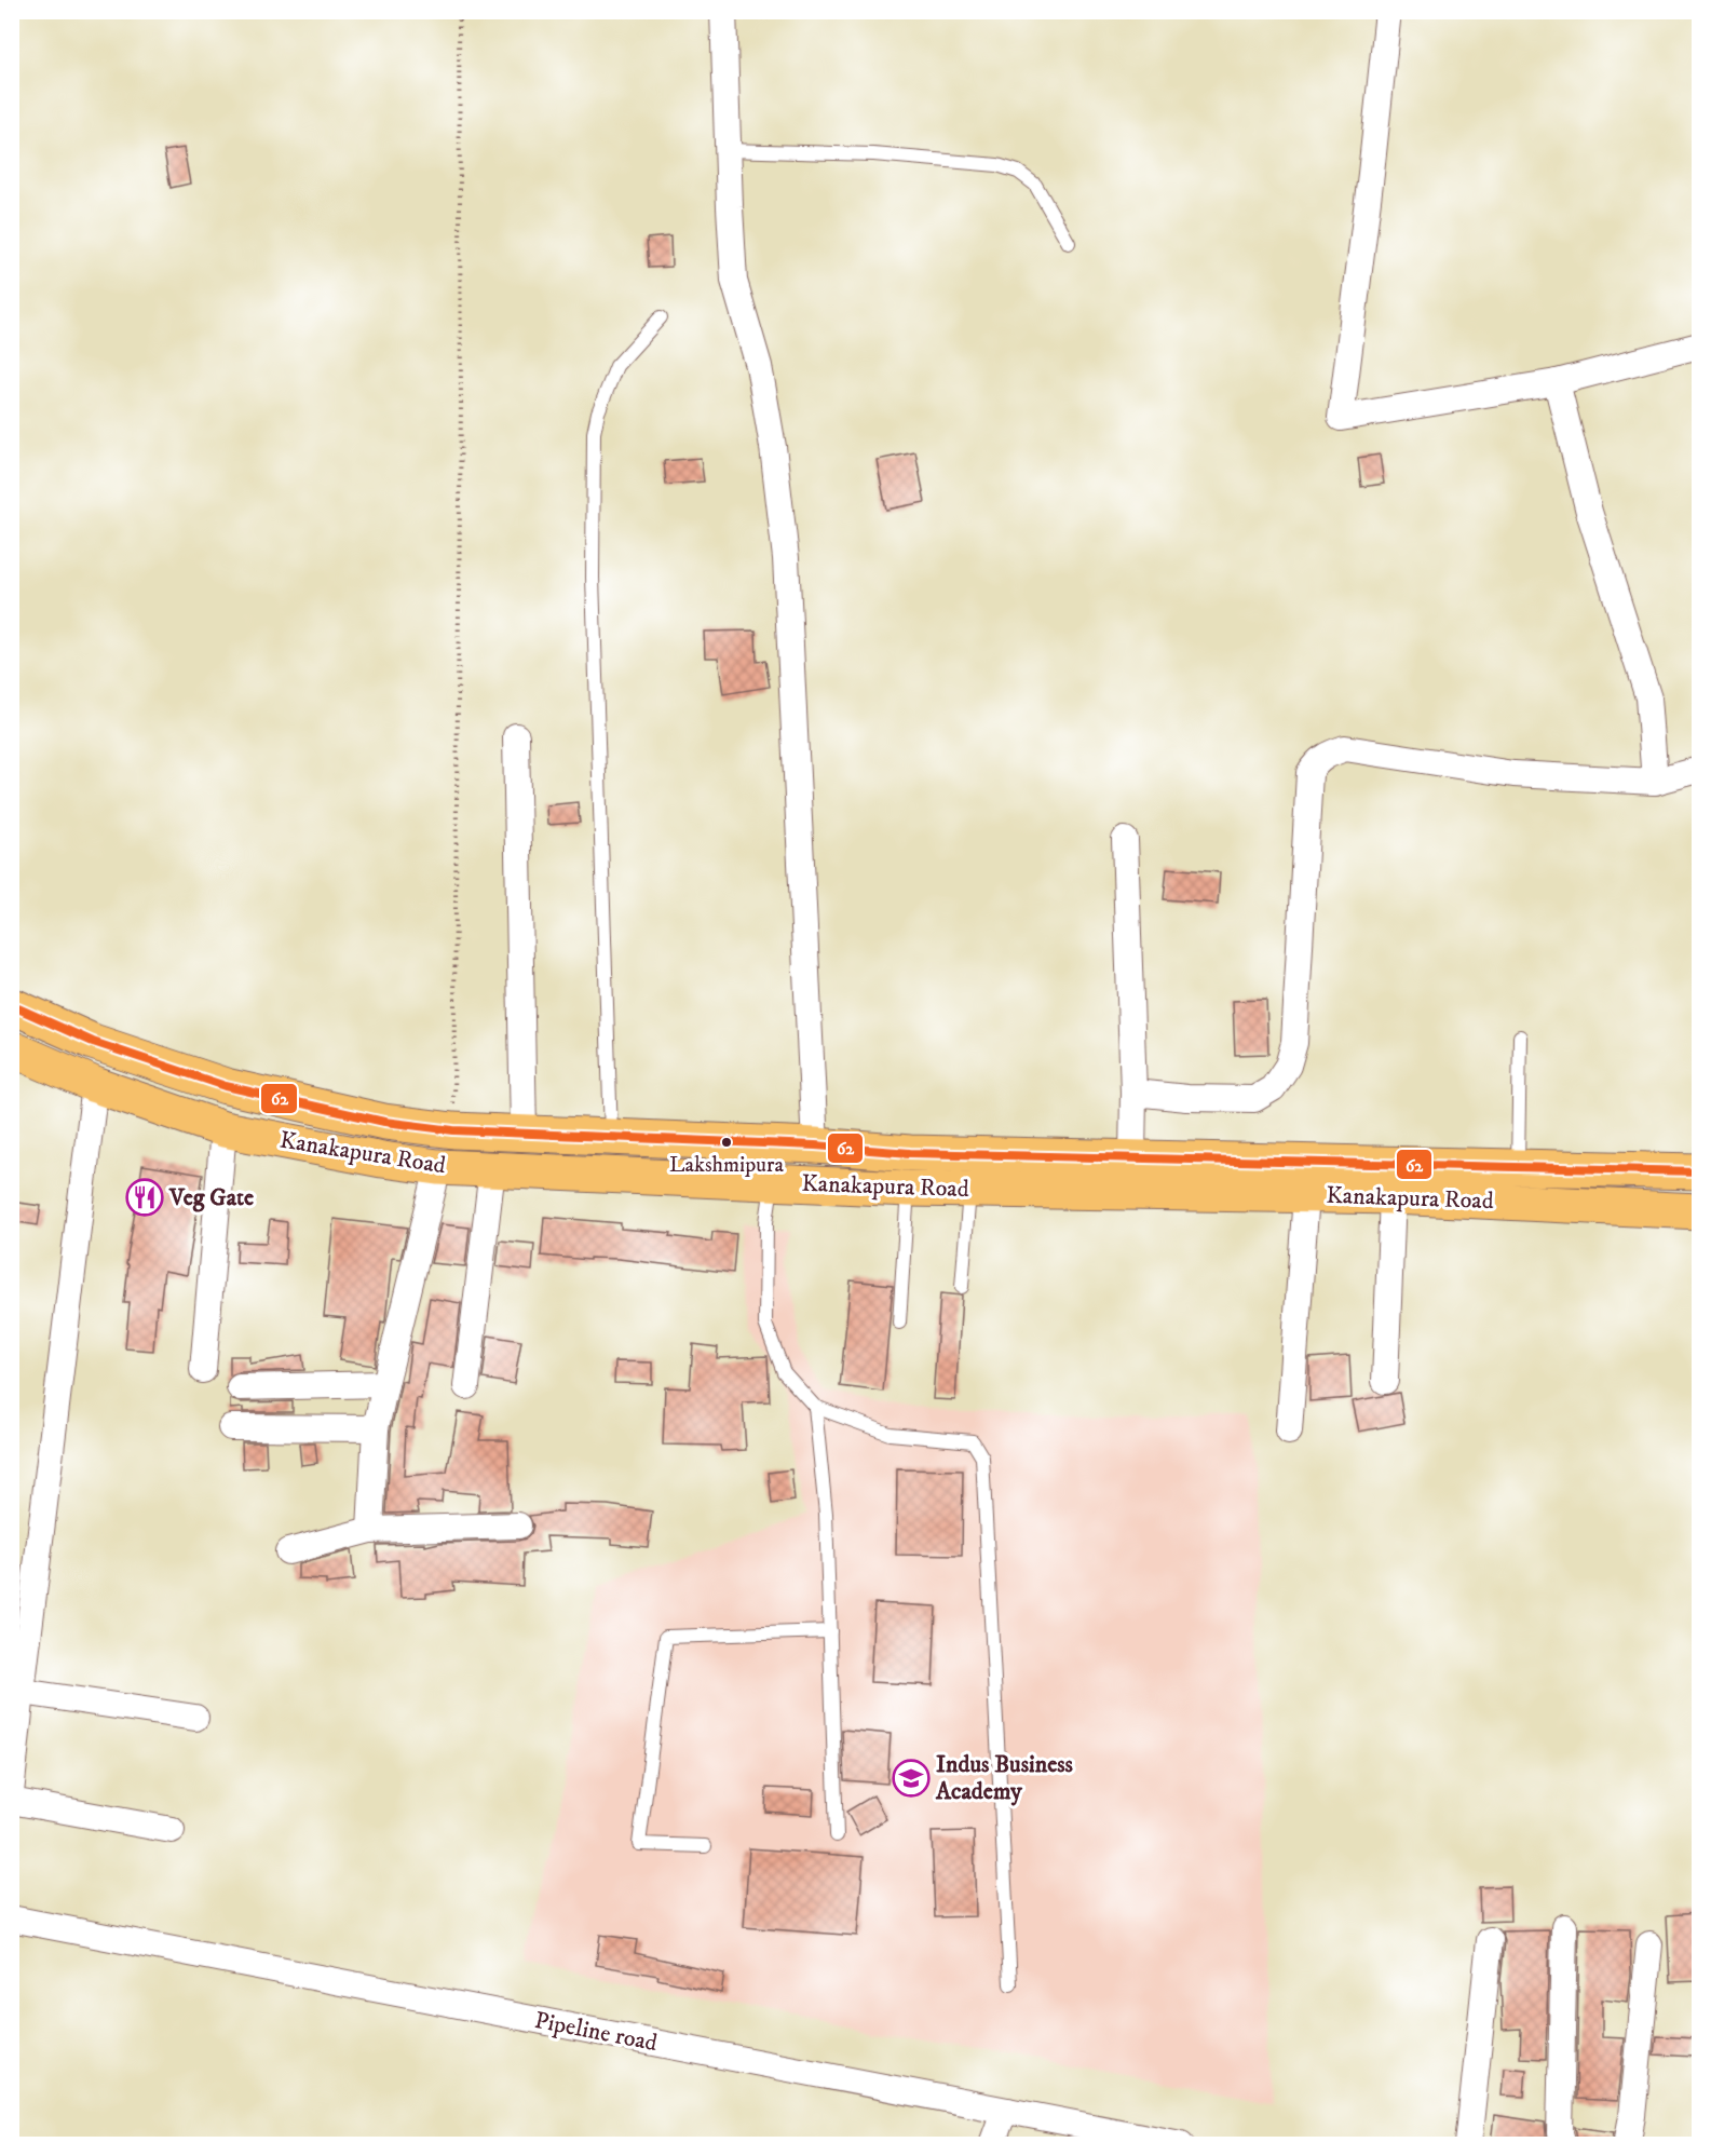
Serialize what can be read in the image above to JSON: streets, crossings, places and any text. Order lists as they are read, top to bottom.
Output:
{
  "streets": {
    "highway": ["Kanakapura Road"],
    "street": ["Pipeline road"]
  },
  "places": {
    "other": ["Lakshmipura"],
    "restaurant": ["Veg Gate"],
    "school or university": ["Indus Business Academy"]
  },
  "lines": ["transit line 62"]
}
